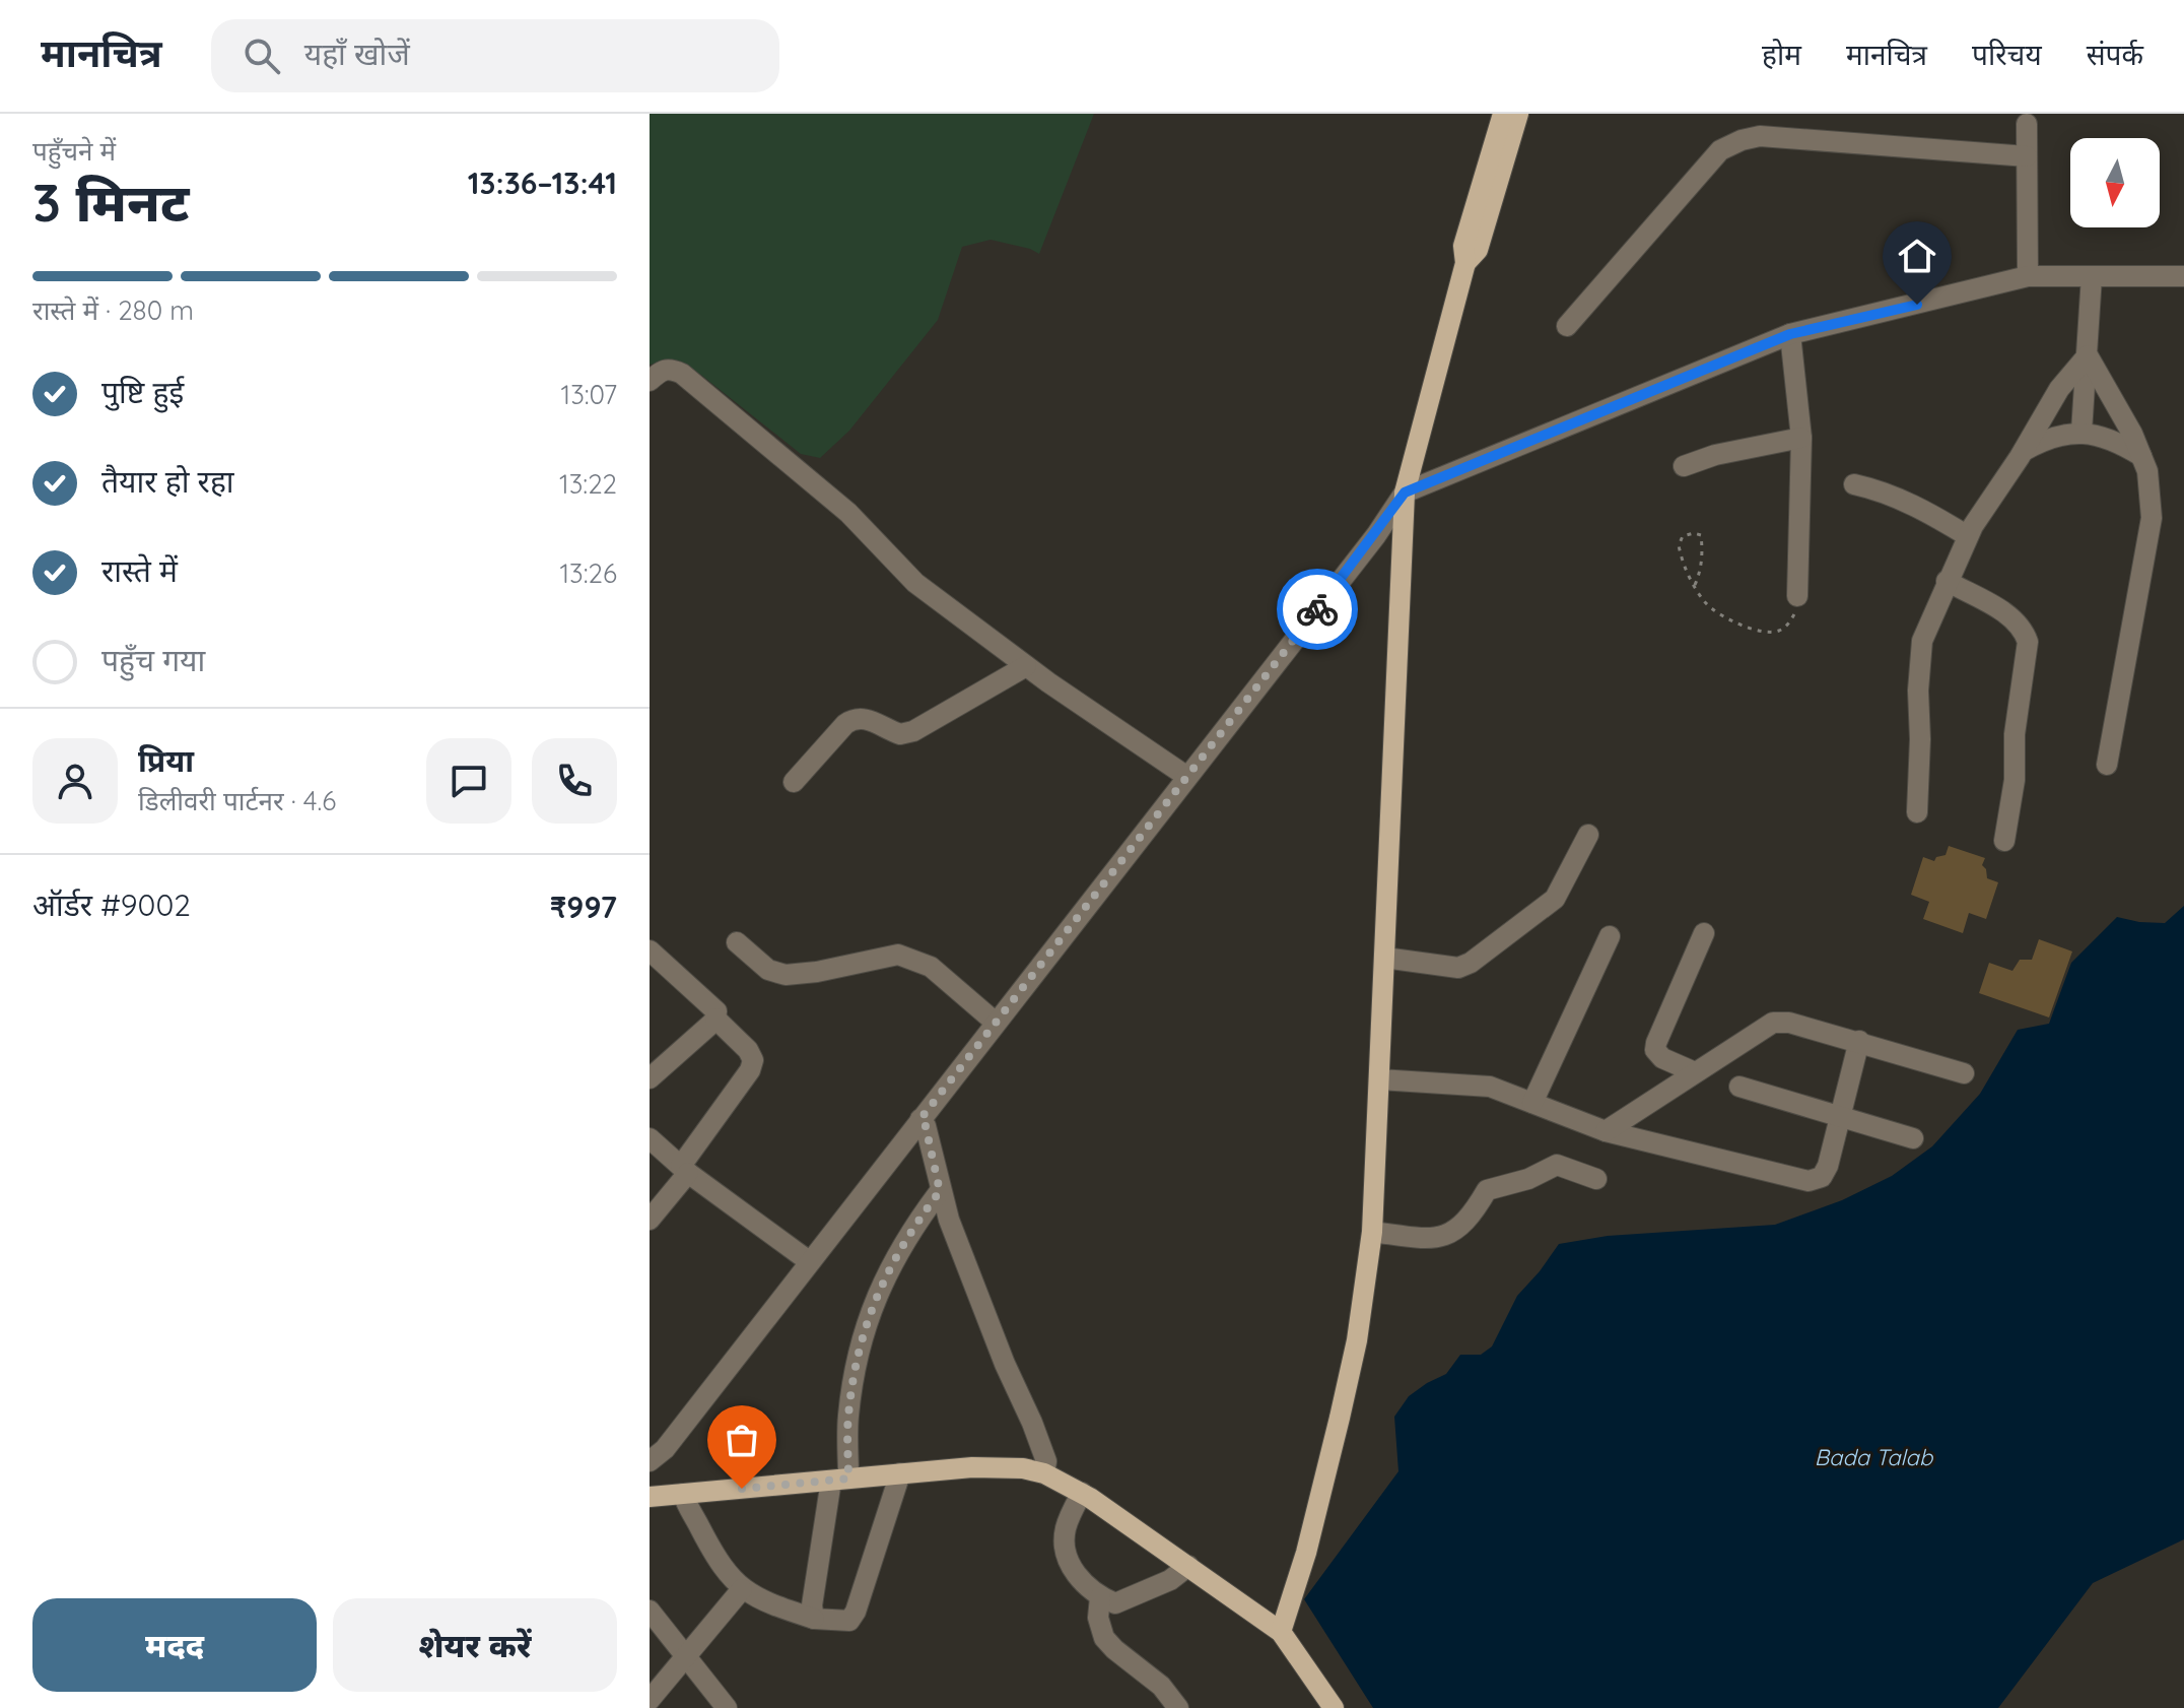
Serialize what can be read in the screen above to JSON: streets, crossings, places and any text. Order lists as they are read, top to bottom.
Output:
{
  "water": ["Bada Talab"],
  "north": "bottom",
  "page": {
    "header": "मानचित्र",
    "search": "यहाँ खोजें",
    "nav": [
      "होम",
      "मानचित्र",
      "परिचय",
      "संपर्क"
    ],
    "heading": ["3 मिनट", "पहुँचने में", "13:36–13:41"],
    "panel": [
      "प्रिया",
      "डिलीवरी पार्टनर · 4.6",
      "ऑर्डर #9002",
      "₹997"
    ],
    "bar": "रास्ते में · 280 m",
    "list": [
      ["पुष्टि हुई", "13:07"],
      ["तैयार हो रहा", "13:22"],
      ["रास्ते में", "13:26"],
      "पहुँच गया"
    ],
    "buttons": ["मदद", "शेयर करें"]
  }
}
